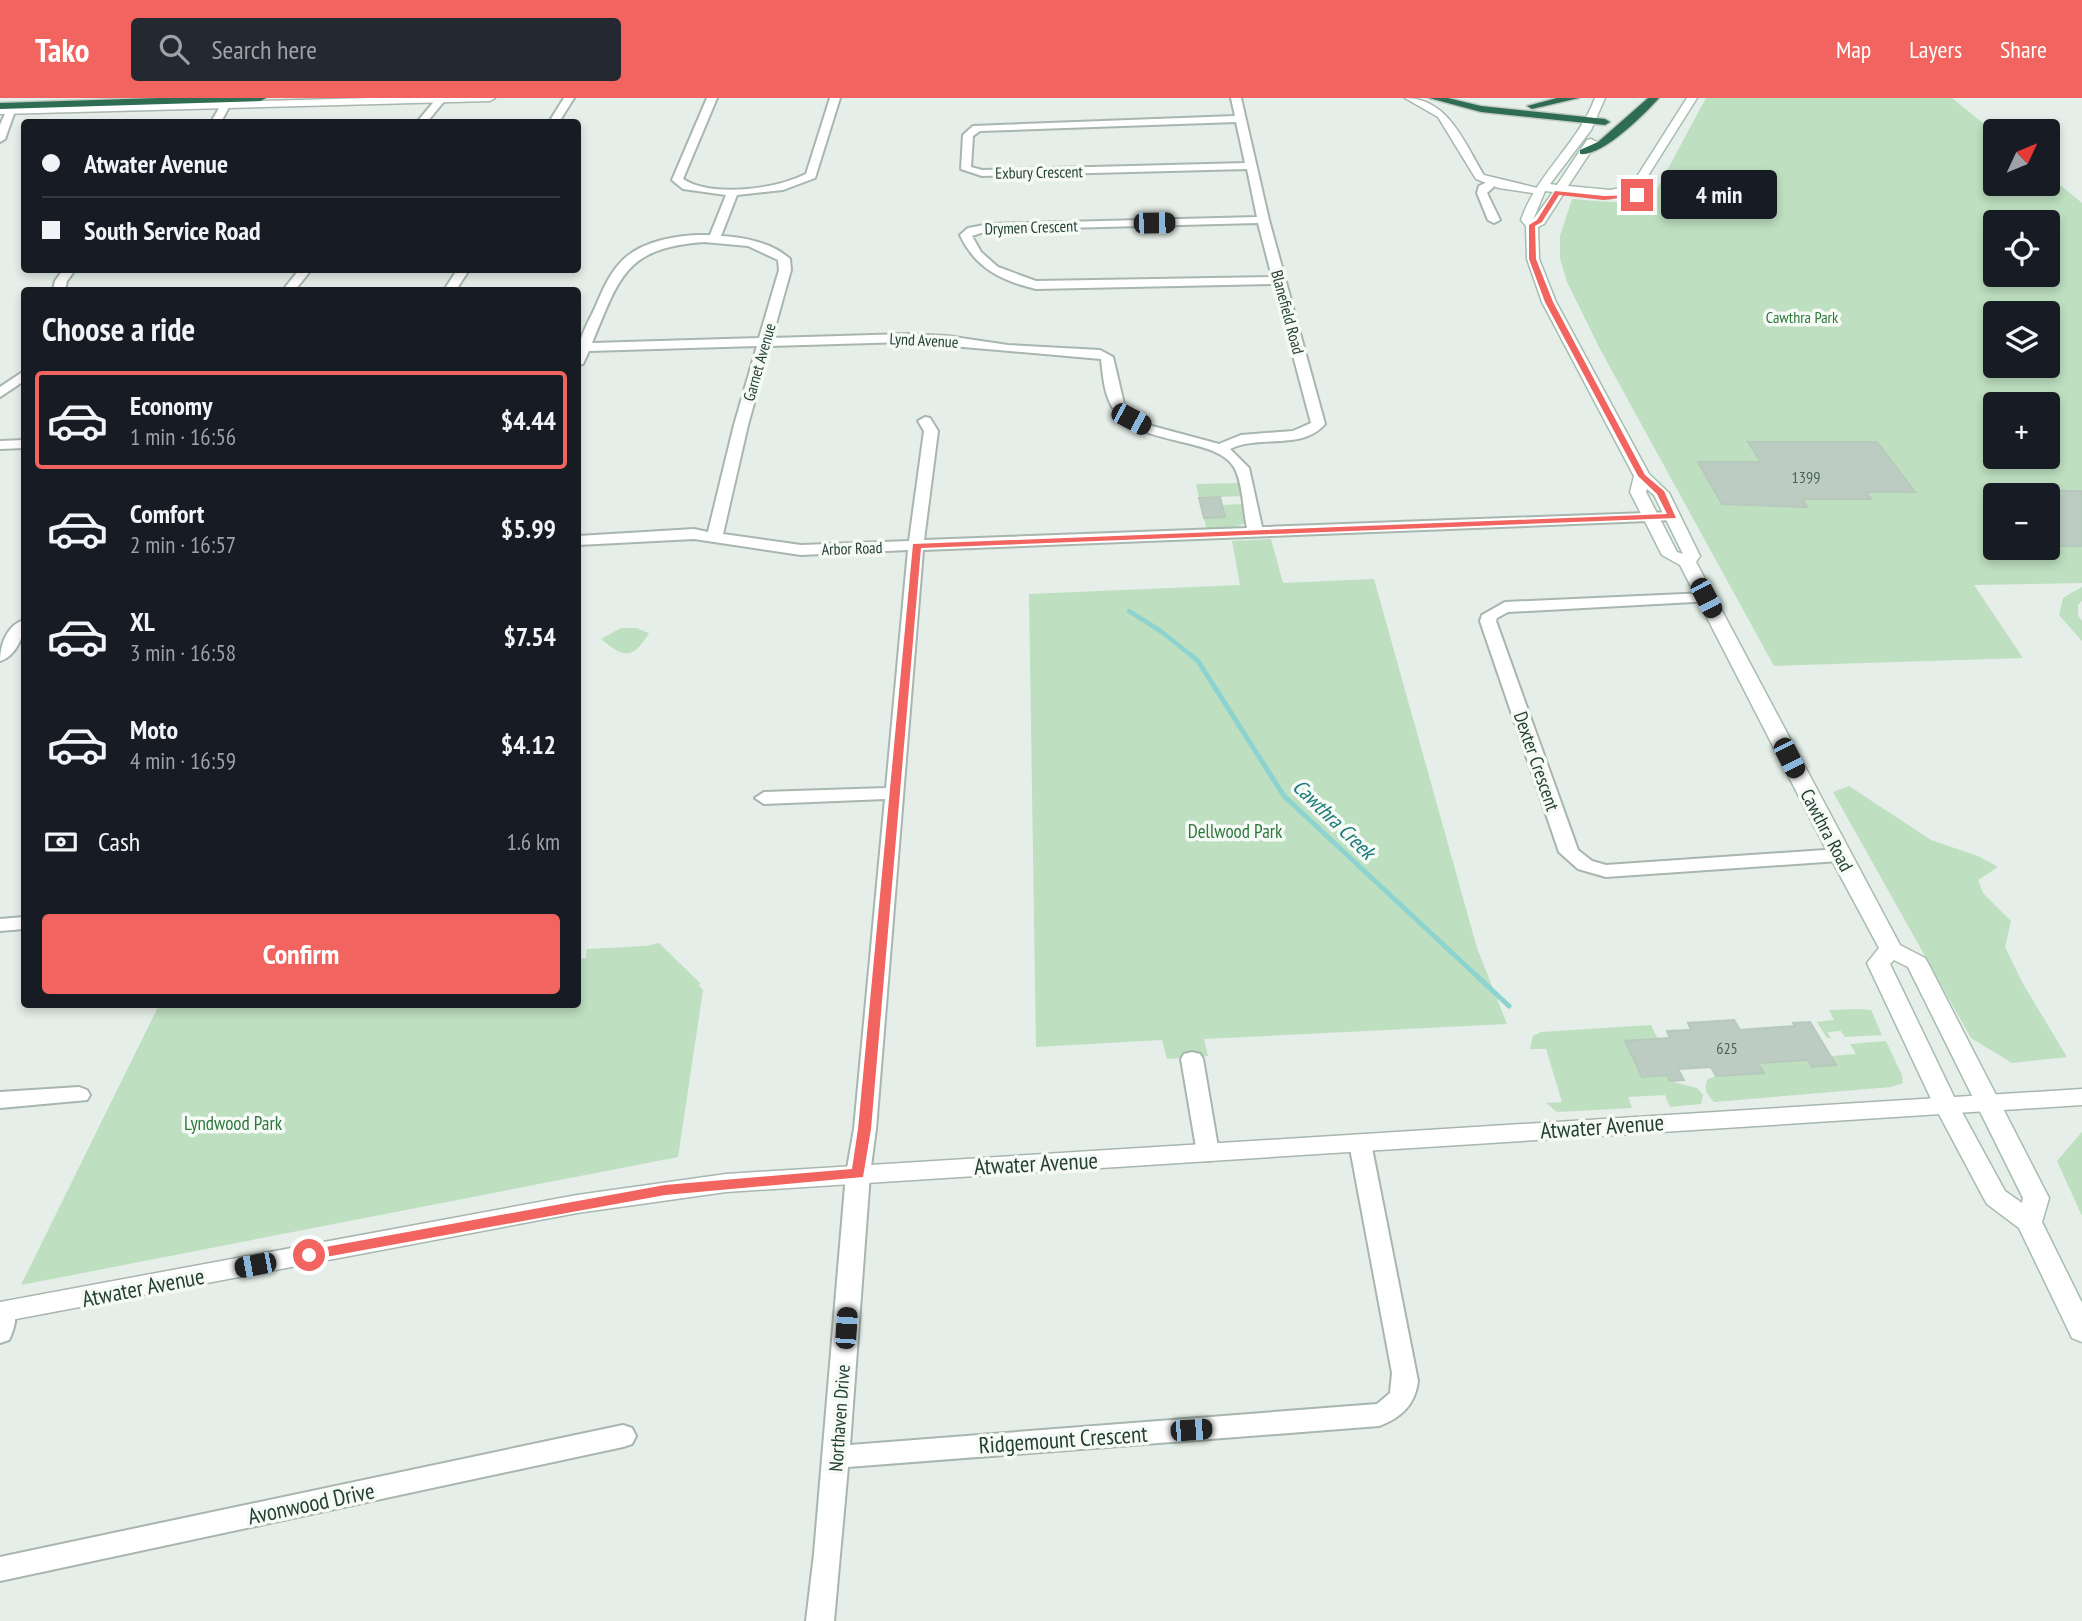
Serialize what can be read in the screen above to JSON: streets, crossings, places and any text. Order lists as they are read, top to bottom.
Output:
{
  "streets": {
    "main road": ["Cawthra Road", "Atwater Avenue"],
    "street": [
      "Exbury Crescent",
      "Drymen Crescent",
      "Blanefield Road",
      "Lynd Avenue",
      "Garnet Avenue",
      "Arbor Road",
      "Dexter Crescent",
      "Northaven Drive",
      "Ridgemount Crescent",
      "Avonwood Drive"
    ]
  },
  "crossings": [
    ["Exbury Crescent", "Blanefield Road"],
    ["Drymen Crescent", "Blanefield Road"],
    ["Blanefield Road", "Lynd Avenue"],
    ["Lynd Avenue", "Garnet Avenue"],
    ["Garnet Avenue", "Arbor Road"],
    ["Arbor Road", "Cawthra Road"],
    ["Arbor Road", "Northaven Drive"],
    ["Dexter Crescent", "Cawthra Road"],
    ["Cawthra Road", "Atwater Avenue"],
    ["Atwater Avenue", "Northaven Drive"],
    ["Atwater Avenue", "Ridgemount Crescent"],
    ["Northaven Drive", "Ridgemount Crescent"]
  ],
  "water": ["Cawthra Creek"],
  "parks": ["Cawthra Park", "Dellwood Park", "Lyndwood Park"],
  "house_numbers": ["1399", "625"],
  "north": "top right",
  "page": {
    "header": "Tako",
    "search": "Search here",
    "nav": ["Map", "Layers", "Share"],
    "map_buttons": ["+", "−"],
    "banner": ["Atwater Avenue", "South Service Road"],
    "bubble": "4 min",
    "heading": "Choose a ride",
    "list": [
      {
        "name": "Economy",
        "note": "1 min · 16:56",
        "value": "$4.44"
      },
      {
        "name": "Comfort",
        "note": "2 min · 16:57",
        "value": "$5.99"
      },
      {
        "name": "XL",
        "note": "3 min · 16:58",
        "value": "$7.54"
      },
      {
        "name": "Moto",
        "note": "4 min · 16:59",
        "value": "$4.12"
      }
    ],
    "pay": ["Cash", "1.6 km"],
    "buttons": "Confirm"
  }
}
